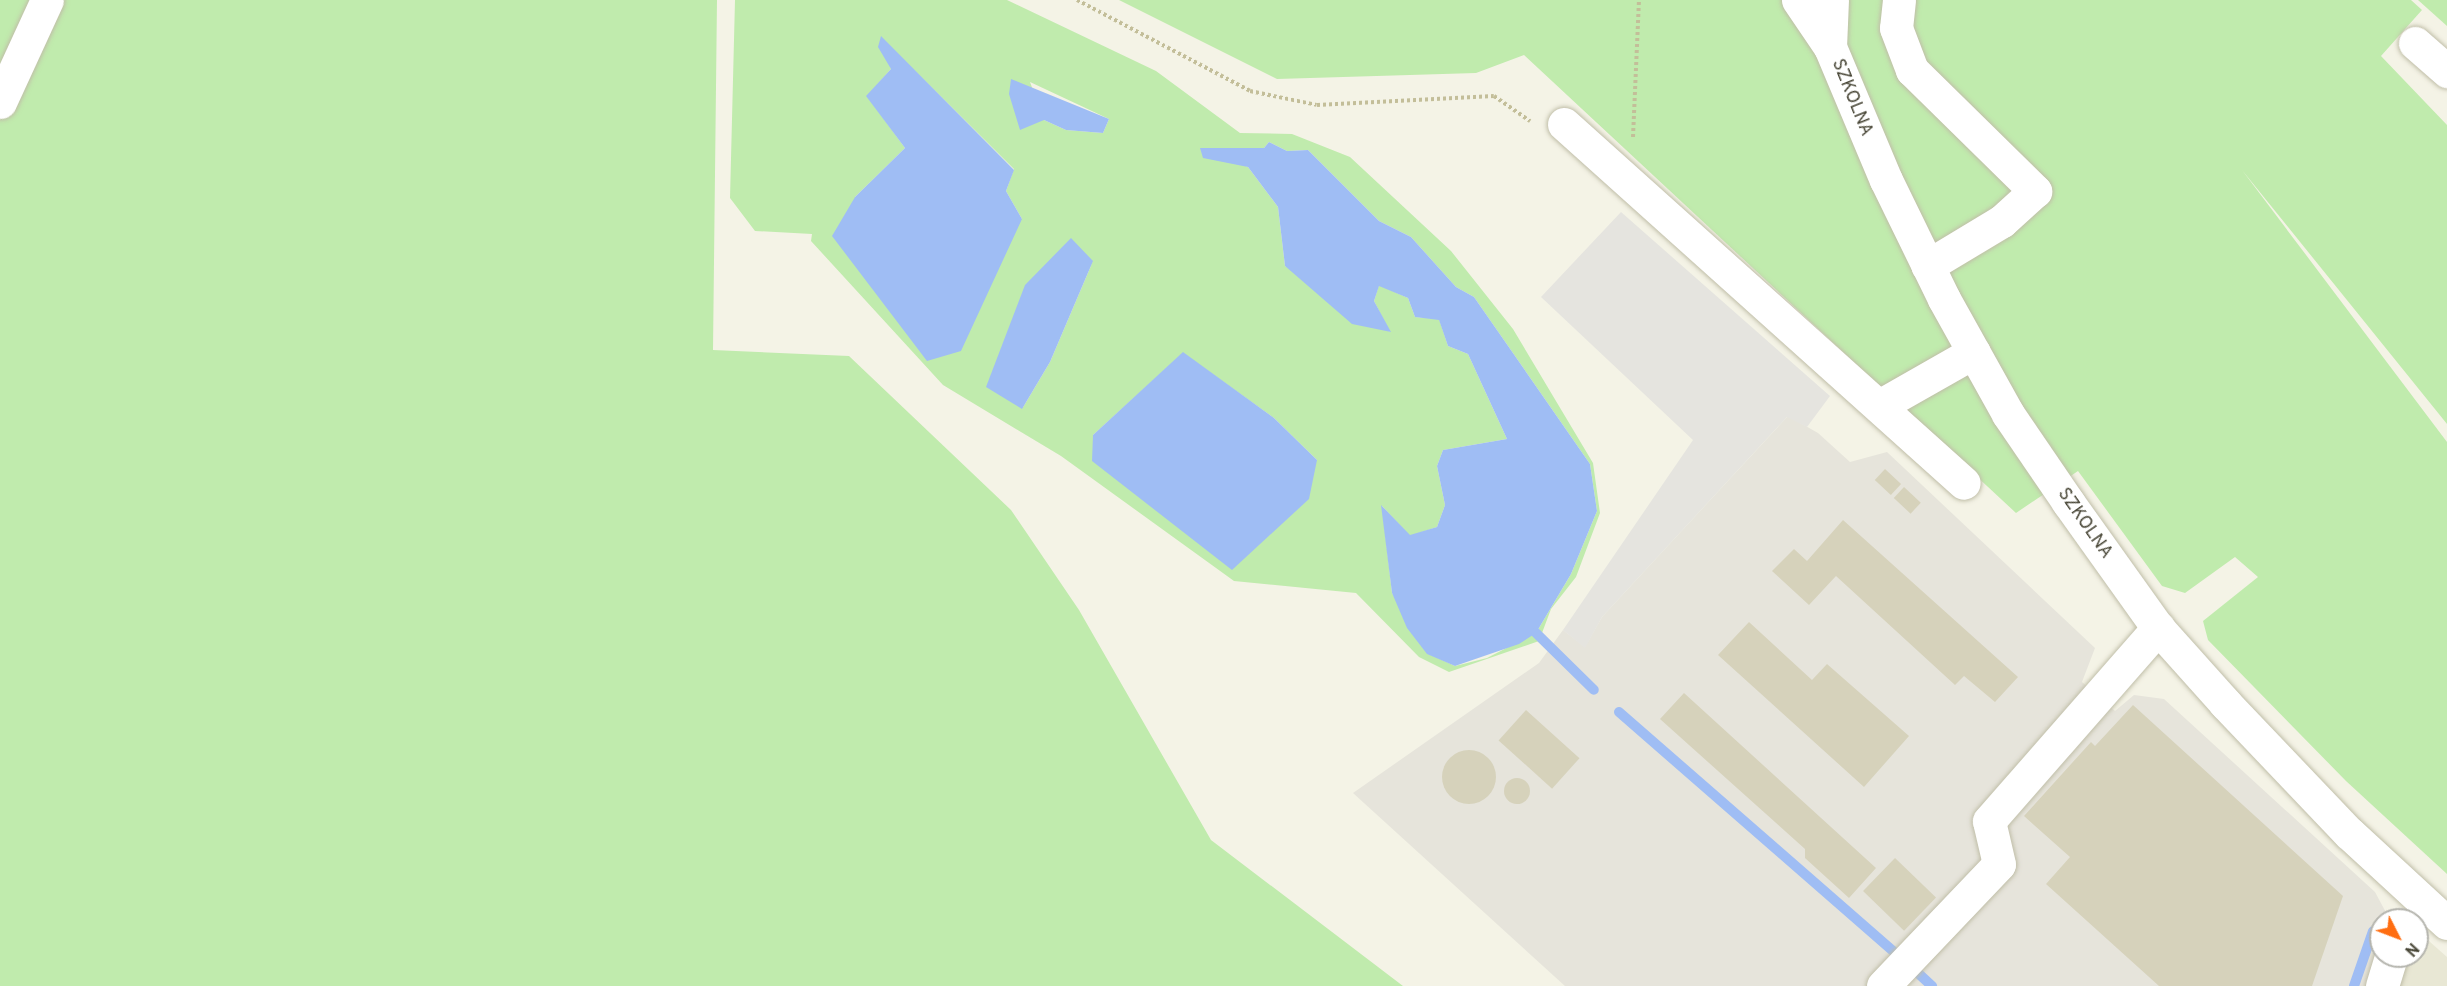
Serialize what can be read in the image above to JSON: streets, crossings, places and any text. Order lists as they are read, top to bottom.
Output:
{
  "streets": {
    "street": ["SZKOLNA"]
  },
  "north": "bottom right"
}
